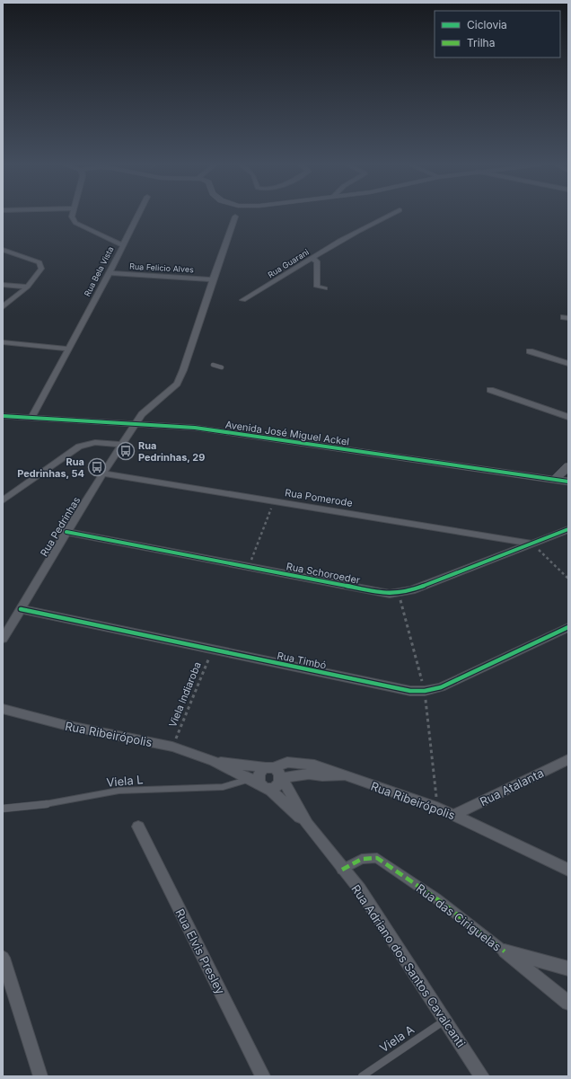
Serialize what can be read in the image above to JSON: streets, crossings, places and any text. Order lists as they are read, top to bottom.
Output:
{
  "streets": {
    "street": [
      "Rua Guarani",
      "Rua Felicio Alves",
      "Rua Bela Vista",
      "Avenida José Miguel Ackel",
      "Rua Pomerode",
      "Rua Pedrinhas",
      "Rua Schoroeder",
      "Rua Timbó",
      "Rua Ribeirópolis",
      "Rua Atalanta",
      "Rua das Ciriguelas",
      "Rua Elvis Presley",
      "Rua Adriano dos Santos Cavalcanti"
    ],
    "lane": ["Viela L", "Viela A"],
    "path": ["Viela Indiaroba"]
  },
  "crossings": [
    ["Rua Felicio Alves", "Rua Bela Vista"],
    ["Rua Felicio Alves", "Rua Pedrinhas"],
    ["Rua Bela Vista", "Avenida José Miguel Ackel"],
    ["Avenida José Miguel Ackel", "Rua Pedrinhas"],
    ["Rua Pomerode", "Rua Pedrinhas"],
    ["Rua Pomerode", "Rua Schoroeder"],
    ["Rua Pedrinhas", "Rua Schoroeder"],
    ["Rua Pedrinhas", "Rua Timbó"],
    ["Rua Timbó", "Viela Indiaroba"],
    ["Viela Indiaroba", "Rua Ribeirópolis"],
    ["Rua Ribeirópolis", "Viela L"],
    ["Rua Ribeirópolis", "Rua Atalanta"],
    ["Rua Ribeirópolis", "Rua Adriano dos Santos Cavalcanti"],
    ["Viela L", "Rua Adriano dos Santos Cavalcanti"],
    ["Rua das Ciriguelas", "Rua Adriano dos Santos Cavalcanti"],
    ["Rua Adriano dos Santos Cavalcanti", "Viela A"]
  ],
  "places": {
    "bus stop": ["Rua Pedrinhas, 29", "Rua Pedrinhas, 54"]
  },
  "legend": ["Ciclovia", "Trilha"]
}
